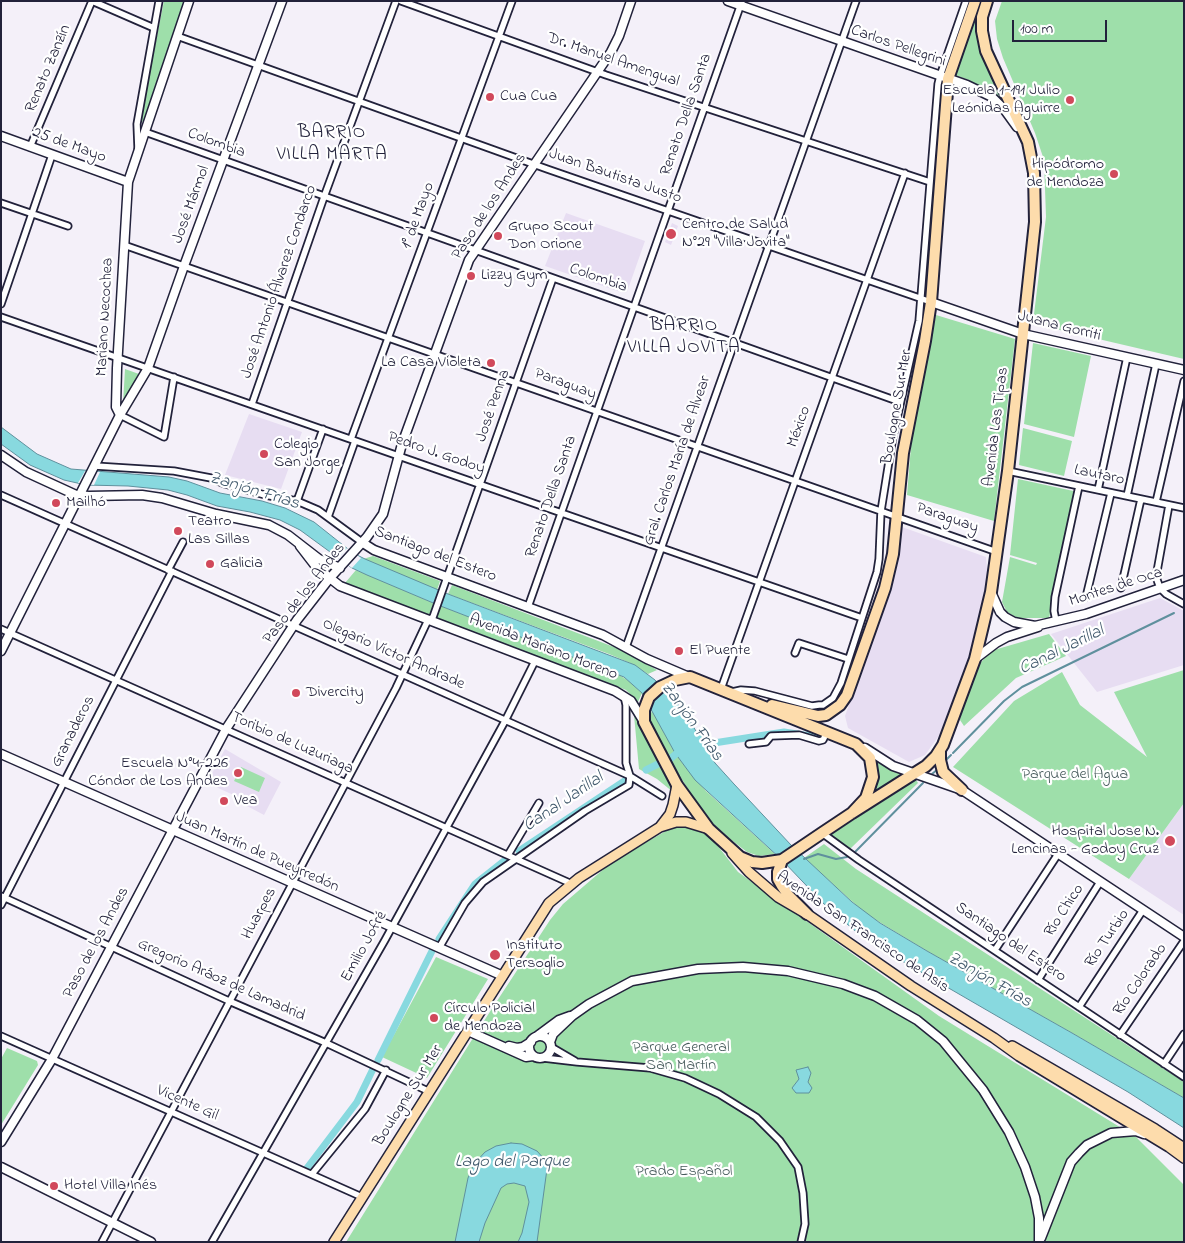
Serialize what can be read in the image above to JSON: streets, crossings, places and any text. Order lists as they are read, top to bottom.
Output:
{
  "streets": {
    "highway": [
      "Boulogne Sur Mer",
      "Avenida Las Tipas",
      "Santiago del Estero",
      "Avenida Mariano Moreno"
    ],
    "main road": ["Avenida San Francisco de Asís"],
    "street": [
      "Carlos Pellegrini",
      "Dr. Manuel Amengual",
      "Renato Zanzín",
      "Renato Della Santa",
      "Colombia",
      "25 de Mayo",
      "Juan Bautista Justo",
      "José Mármol",
      "Paso de los Andes",
      "1° de Mayo",
      "José Antonio Álvarez Condarco",
      "Mariano Necochea",
      "Juana Gorriti",
      "Paraguay",
      "José Penna",
      "México",
      "Pedro J. Godoy",
      "Gral. Carlos María de Alvear",
      "Lautaro",
      "Montes de Oca",
      "Olegario Víctor Andrade",
      "Granaderos",
      "Toribio de Luzuriaga",
      "Juan Martín de Pueyrredón",
      "Río Chico",
      "Huarpes",
      "Río Turbio",
      "Emilio Jofré",
      "Río Colorado",
      "Gregorio Aráoz de Lamadrid",
      "Vicente Gil"
    ]
  },
  "crossings": [
    ["Carlos Pellegrini", "Renato Della Santa"],
    ["Carlos Pellegrini", "Boulogne Sur Mer"],
    ["Carlos Pellegrini", "Avenida Las Tipas"],
    ["Carlos Pellegrini", "Gral. Carlos María de Alvear"],
    ["Dr. Manuel Amengual", "Renato Della Santa"],
    ["Dr. Manuel Amengual", "Paso de los Andes"],
    ["Dr. Manuel Amengual", "1° de Mayo"],
    ["Dr. Manuel Amengual", "Boulogne Sur Mer"],
    ["Dr. Manuel Amengual", "México"],
    ["Dr. Manuel Amengual", "Gral. Carlos María de Alvear"],
    ["Renato Zanzín", "25 de Mayo"],
    ["Renato Della Santa", "Colombia"],
    ["Renato Della Santa", "Juan Bautista Justo"],
    ["Renato Della Santa", "Paraguay"],
    ["Renato Della Santa", "Pedro J. Godoy"],
    ["Renato Della Santa", "Santiago del Estero"],
    ["Colombia", "José Mármol"],
    ["Colombia", "Paso de los Andes"],
    ["Colombia", "1° de Mayo"],
    ["Colombia", "José Antonio Álvarez Condarco"],
    ["Colombia", "Mariano Necochea"],
    ["Colombia", "José Penna"],
    ["Colombia", "Boulogne Sur Mer"],
    ["Colombia", "México"],
    ["Colombia", "Gral. Carlos María de Alvear"],
    ["25 de Mayo", "Mariano Necochea"],
    ["Juan Bautista Justo", "José Mármol"],
    ["Juan Bautista Justo", "Paso de los Andes"],
    ["Juan Bautista Justo", "1° de Mayo"],
    ["Juan Bautista Justo", "José Antonio Álvarez Condarco"],
    ["Juan Bautista Justo", "Mariano Necochea"],
    ["Juan Bautista Justo", "Juana Gorriti"],
    ["Juan Bautista Justo", "Boulogne Sur Mer"],
    ["Juan Bautista Justo", "México"],
    ["Juan Bautista Justo", "Gral. Carlos María de Alvear"],
    ["José Mármol", "Mariano Necochea"],
    ["José Mármol", "Paraguay"],
    ["José Mármol", "Pedro J. Godoy"],
    ["Paso de los Andes", "Paraguay"],
    ["Paso de los Andes", "Pedro J. Godoy"],
    ["Paso de los Andes", "Santiago del Estero"],
    ["Paso de los Andes", "Avenida Mariano Moreno"],
    ["Paso de los Andes", "Olegario Víctor Andrade"],
    ["Paso de los Andes", "Toribio de Luzuriaga"],
    ["Paso de los Andes", "Juan Martín de Pueyrredón"],
    ["Paso de los Andes", "Gregorio Aráoz de Lamadrid"],
    ["Paso de los Andes", "Vicente Gil"],
    ["1° de Mayo", "Paraguay"],
    ["1° de Mayo", "Pedro J. Godoy"],
    ["1° de Mayo", "Santiago del Estero"],
    ["José Antonio Álvarez Condarco", "Paraguay"],
    ["José Antonio Álvarez Condarco", "Pedro J. Godoy"],
    ["Mariano Necochea", "Paraguay"],
    ["Mariano Necochea", "Pedro J. Godoy"],
    ["Juana Gorriti", "Boulogne Sur Mer"],
    ["Juana Gorriti", "Avenida Las Tipas"],
    ["Paraguay", "José Penna"],
    ["Paraguay", "Boulogne Sur Mer"],
    ["Paraguay", "México"],
    ["Paraguay", "Avenida Las Tipas"],
    ["Paraguay", "Gral. Carlos María de Alvear"],
    ["José Penna", "Pedro J. Godoy"],
    ["José Penna", "Santiago del Estero"],
    ["José Penna", "Huarpes"],
    ["Boulogne Sur Mer", "México"],
    ["Boulogne Sur Mer", "Pedro J. Godoy"],
    ["Boulogne Sur Mer", "Santiago del Estero"],
    ["Boulogne Sur Mer", "Avenida Mariano Moreno"],
    ["Boulogne Sur Mer", "Toribio de Luzuriaga"],
    ["Boulogne Sur Mer", "Juan Martín de Pueyrredón"],
    ["Boulogne Sur Mer", "Gregorio Aráoz de Lamadrid"],
    ["Boulogne Sur Mer", "Vicente Gil"],
    ["México", "Pedro J. Godoy"],
    ["México", "Santiago del Estero"],
    ["Avenida Las Tipas", "Lautaro"],
    ["Avenida Las Tipas", "Santiago del Estero"],
    ["Avenida Las Tipas", "Montes de Oca"],
    ["Avenida Las Tipas", "Avenida Mariano Moreno"],
    ["Pedro J. Godoy", "Gral. Carlos María de Alvear"],
    ["Gral. Carlos María de Alvear", "Santiago del Estero"],
    ["Santiago del Estero", "Río Chico"],
    ["Santiago del Estero", "Río Turbio"],
    ["Santiago del Estero", "Río Colorado"],
    ["Avenida Mariano Moreno", "Huarpes"],
    ["Avenida Mariano Moreno", "Avenida San Francisco de Asís"],
    ["Avenida Mariano Moreno", "Emilio Jofré"],
    ["Olegario Víctor Andrade", "Granaderos"],
    ["Olegario Víctor Andrade", "Huarpes"],
    ["Olegario Víctor Andrade", "Emilio Jofré"],
    ["Granaderos", "Toribio de Luzuriaga"],
    ["Granaderos", "Juan Martín de Pueyrredón"],
    ["Granaderos", "Gregorio Aráoz de Lamadrid"],
    ["Toribio de Luzuriaga", "Huarpes"],
    ["Toribio de Luzuriaga", "Emilio Jofré"],
    ["Juan Martín de Pueyrredón", "Huarpes"],
    ["Juan Martín de Pueyrredón", "Emilio Jofré"],
    ["Huarpes", "Gregorio Aráoz de Lamadrid"],
    ["Huarpes", "Vicente Gil"],
    ["Emilio Jofré", "Gregorio Aráoz de Lamadrid"],
    ["Emilio Jofré", "Vicente Gil"]
  ],
  "districts": ["BARRIO VILLA MARTA", "BARRIO VILLA JOVITA"],
  "water": ["Zanjón Frías", "Canal Jarillal", "Lago del Parque"],
  "parks": ["Parque del Agua", "Parque General San Martín", "Prado Español"],
  "places": [
    "Cua Cua",
    "Escuela 1-191 Julio Leónidas Aguirre",
    "Hipódromo de Mendoza",
    "Centro de Salud N°29 \"Villa Jovita\"",
    "Grupo Scout Don Orione",
    "Lizzy Gym",
    "La Casa Violeta",
    "Colegio San Jorge",
    "Mailhó",
    "Teatro Las Sillas",
    "Galicia",
    "El Puente",
    "Divercity",
    "Escuela N°4-226 Cóndor de Los Andes",
    "Vea",
    "Hospital Jose N. Lencinas - Godoy Cruz",
    "Instituto Tersoglio",
    "Círculo Policial de Mendoza",
    "Hotel Villa Inés"
  ],
  "scale_bar": "100 m"
}
